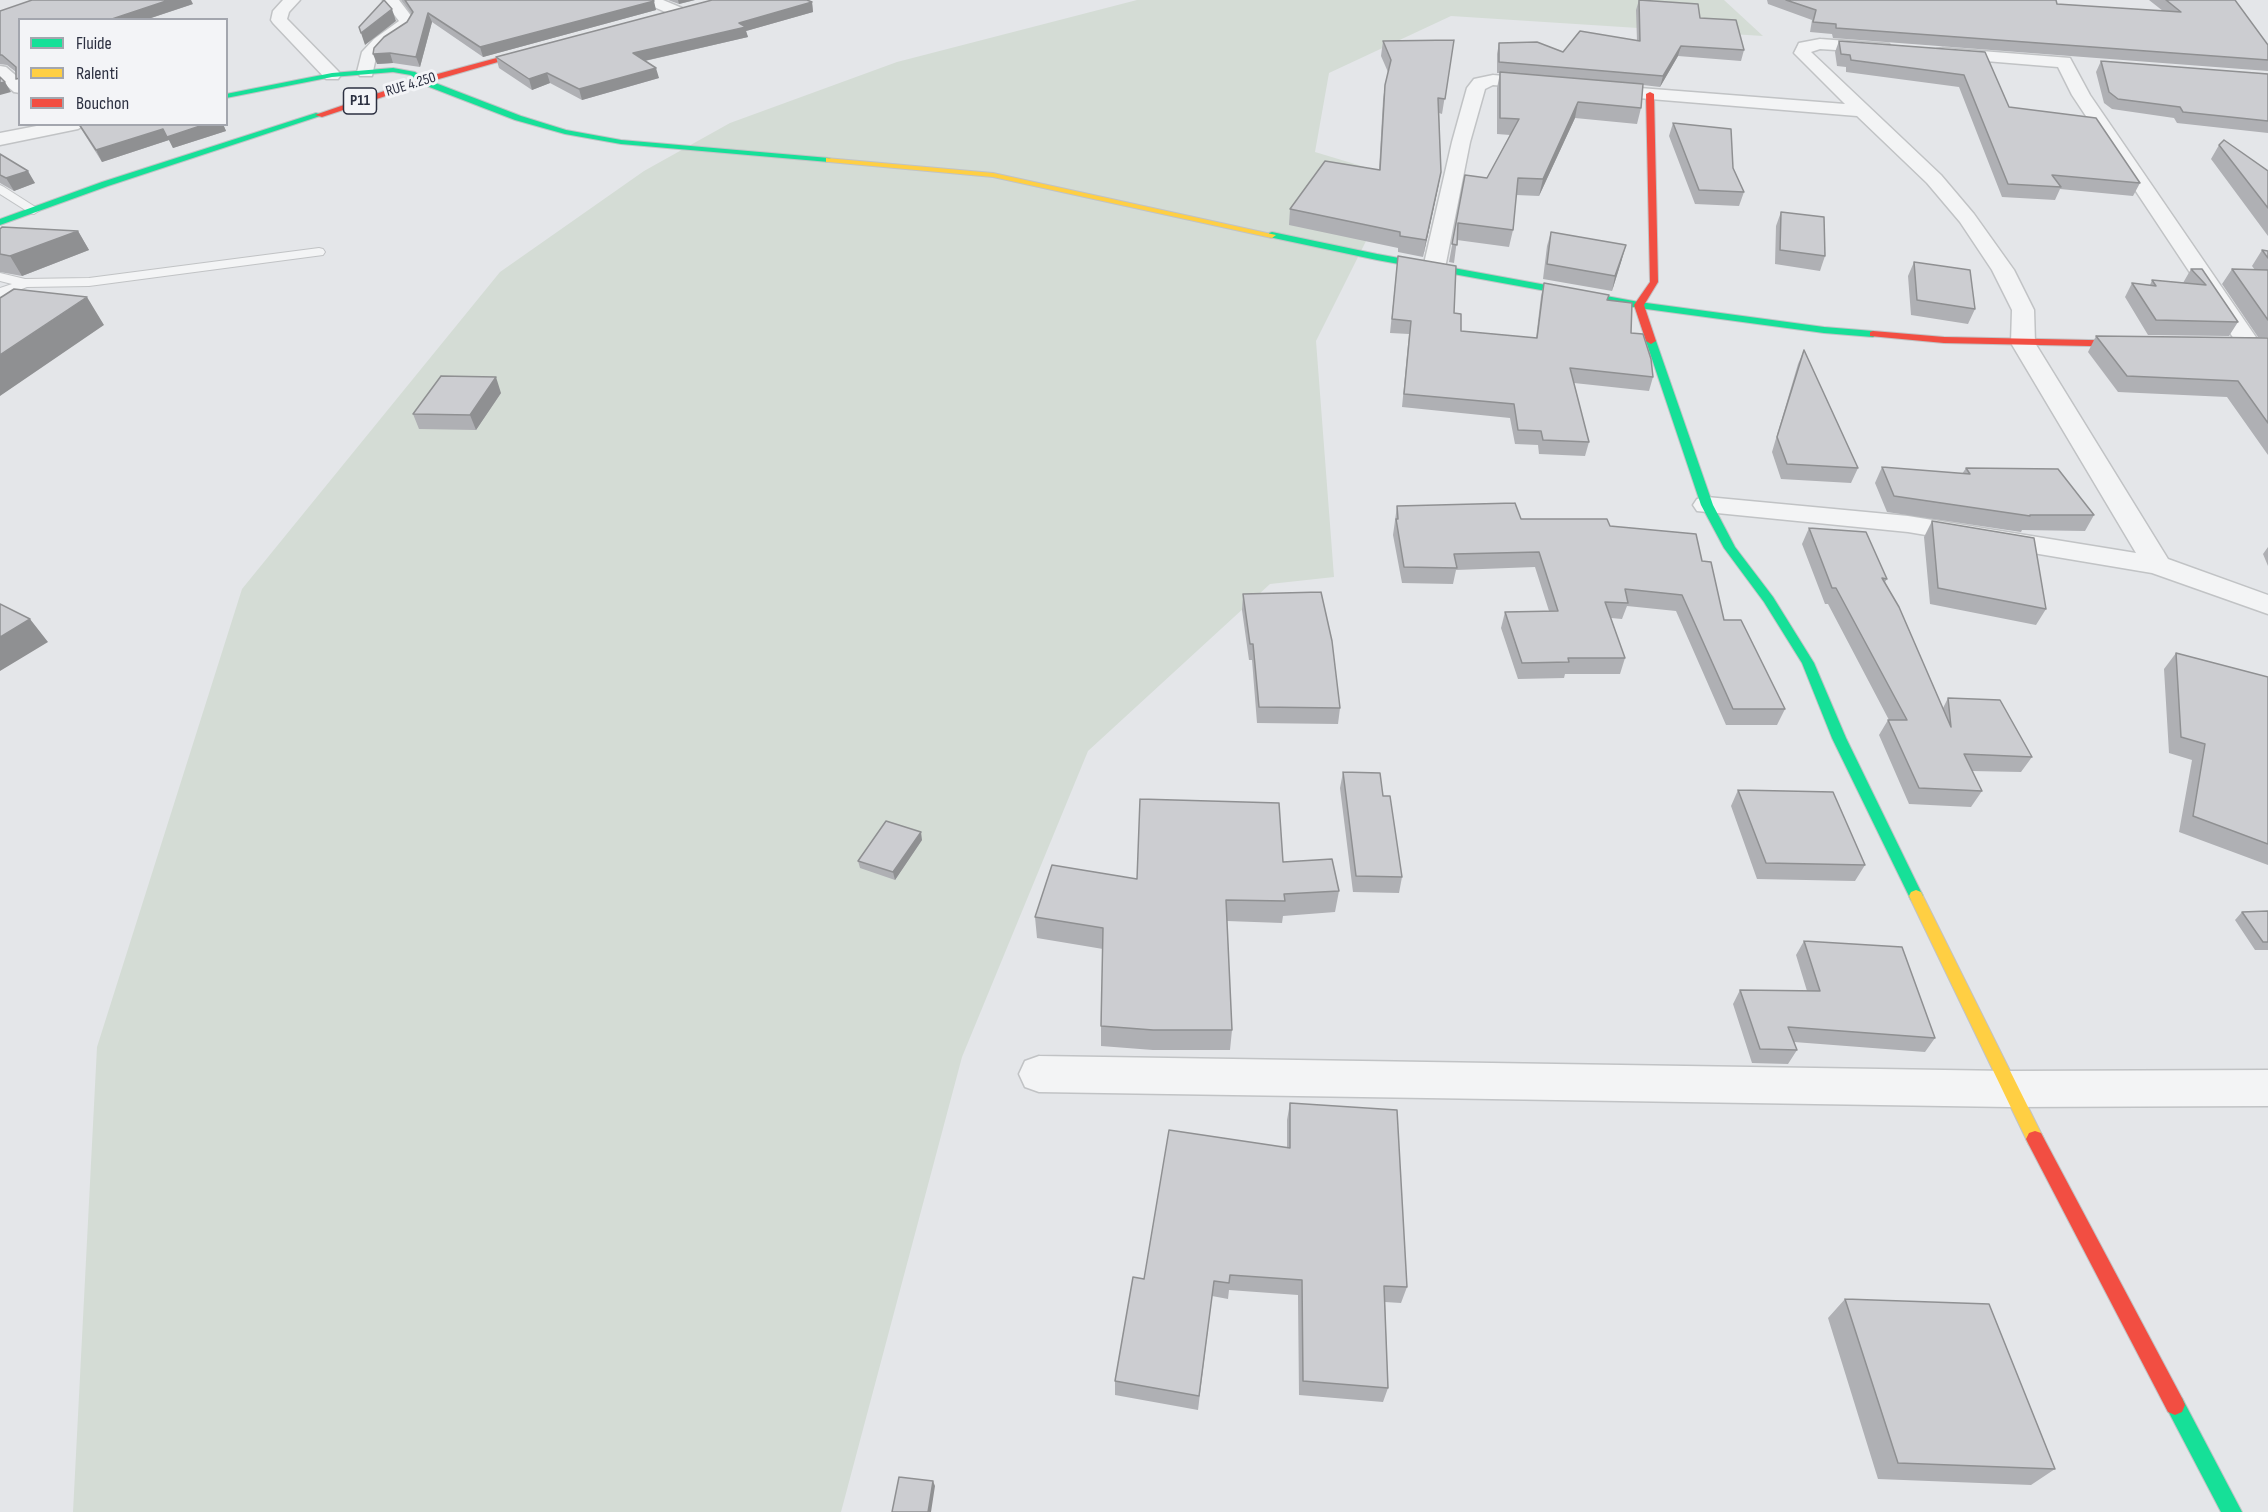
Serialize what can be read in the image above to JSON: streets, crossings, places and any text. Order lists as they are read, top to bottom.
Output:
{
  "streets": {
    "street": ["RUE 4.250", "P11"]
  },
  "legend": ["Fluide", "Ralenti", "Bouchon"]
}
